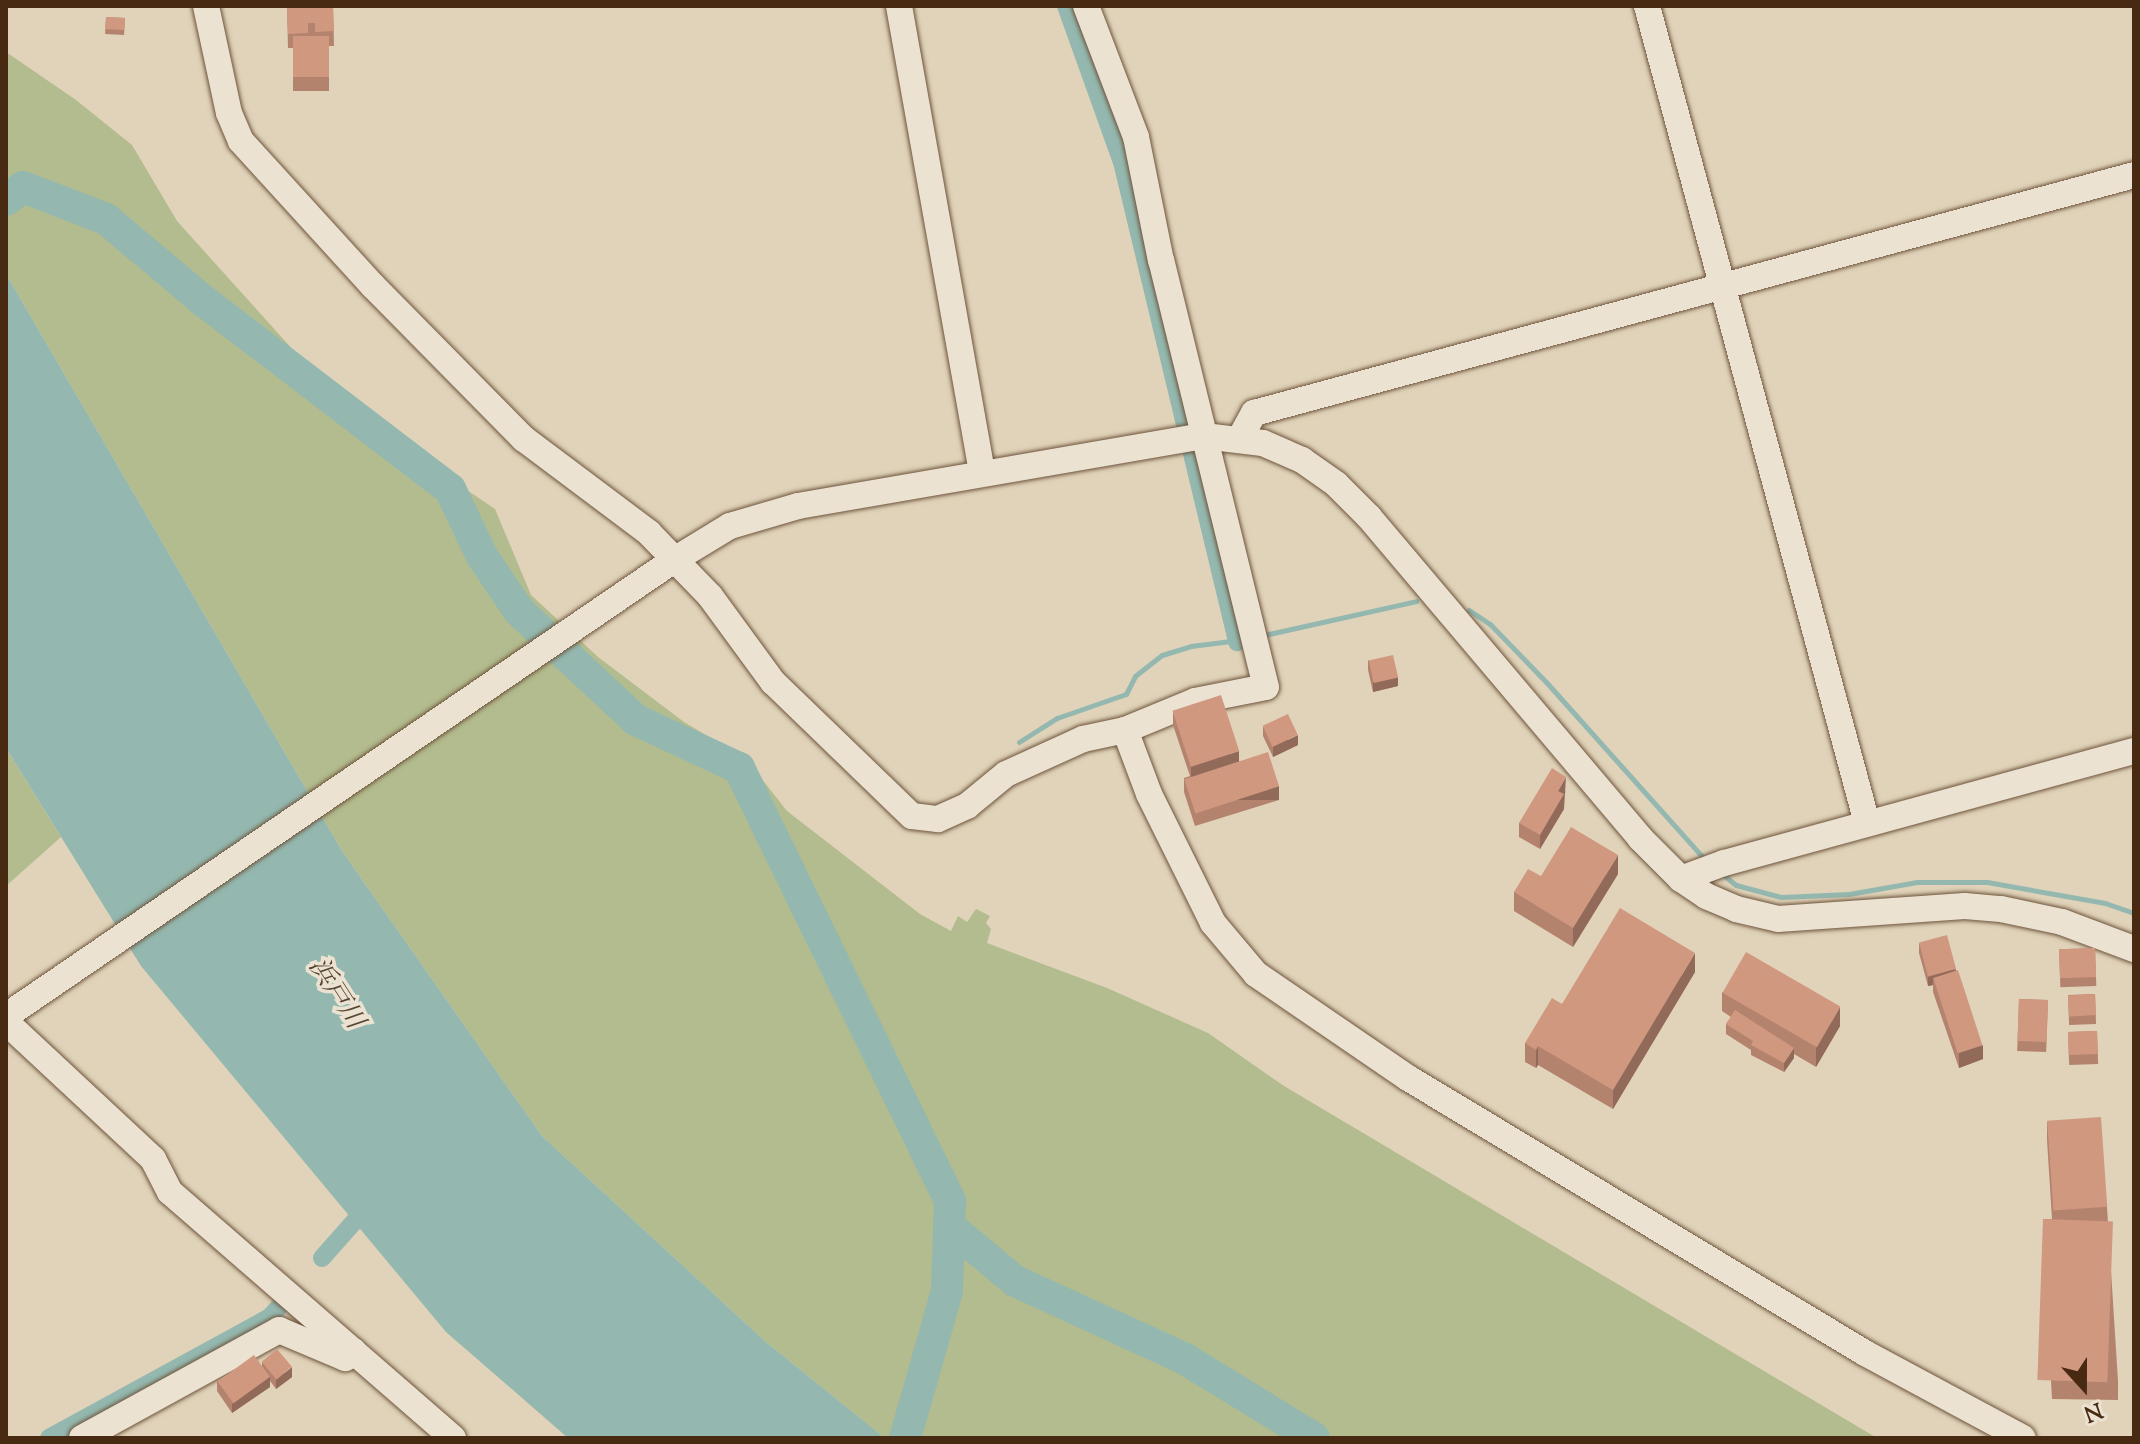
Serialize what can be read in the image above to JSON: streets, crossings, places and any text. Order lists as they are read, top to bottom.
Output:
{
  "water": ["浜戸川"],
  "north": "bottom"
}
